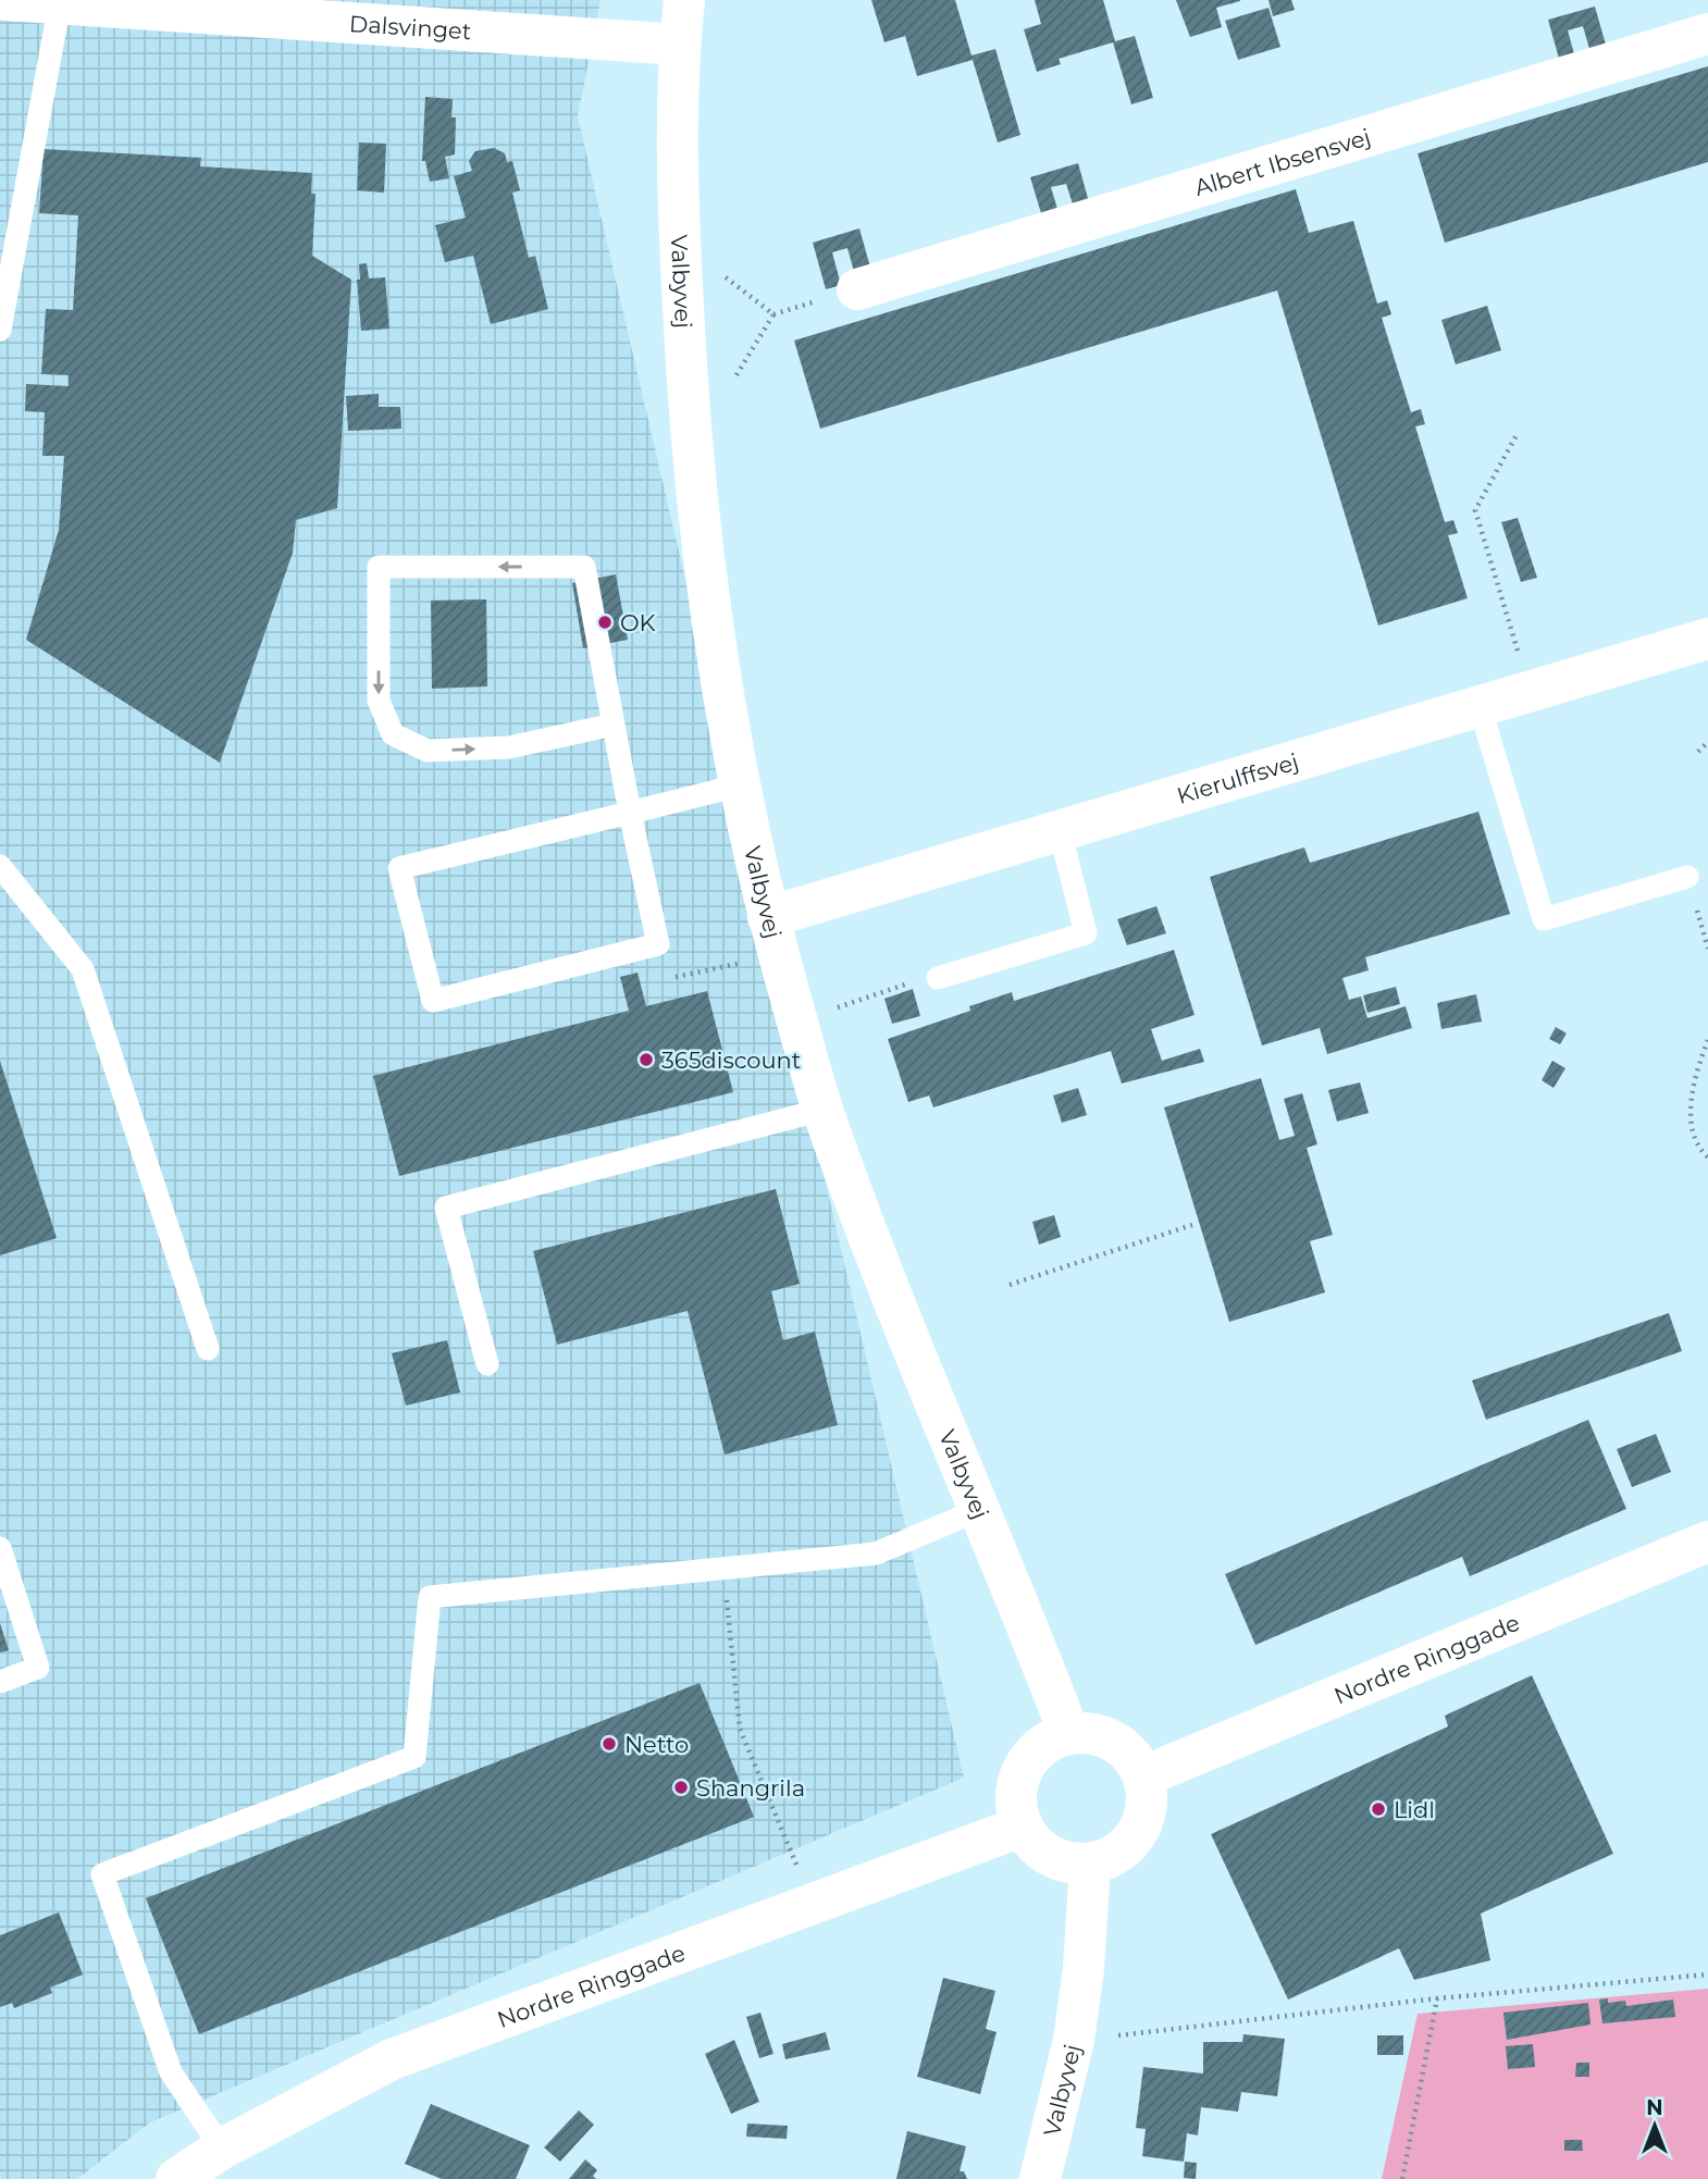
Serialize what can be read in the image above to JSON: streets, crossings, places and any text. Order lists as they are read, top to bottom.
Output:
{
  "streets": {
    "street": [
      "Dalsvinget",
      "Albert Ibsensvej",
      "Valbyvej",
      "Kierulffsvej",
      "Nordre Ringgade"
    ]
  },
  "crossings": [
    ["Dalsvinget", "Valbyvej"],
    ["Valbyvej", "Kierulffsvej"],
    ["Valbyvej", "Nordre Ringgade"]
  ],
  "places": [
    "OK",
    "365discount",
    "Netto",
    "Shangrila",
    "Lidl"
  ],
  "north": "top"
}
